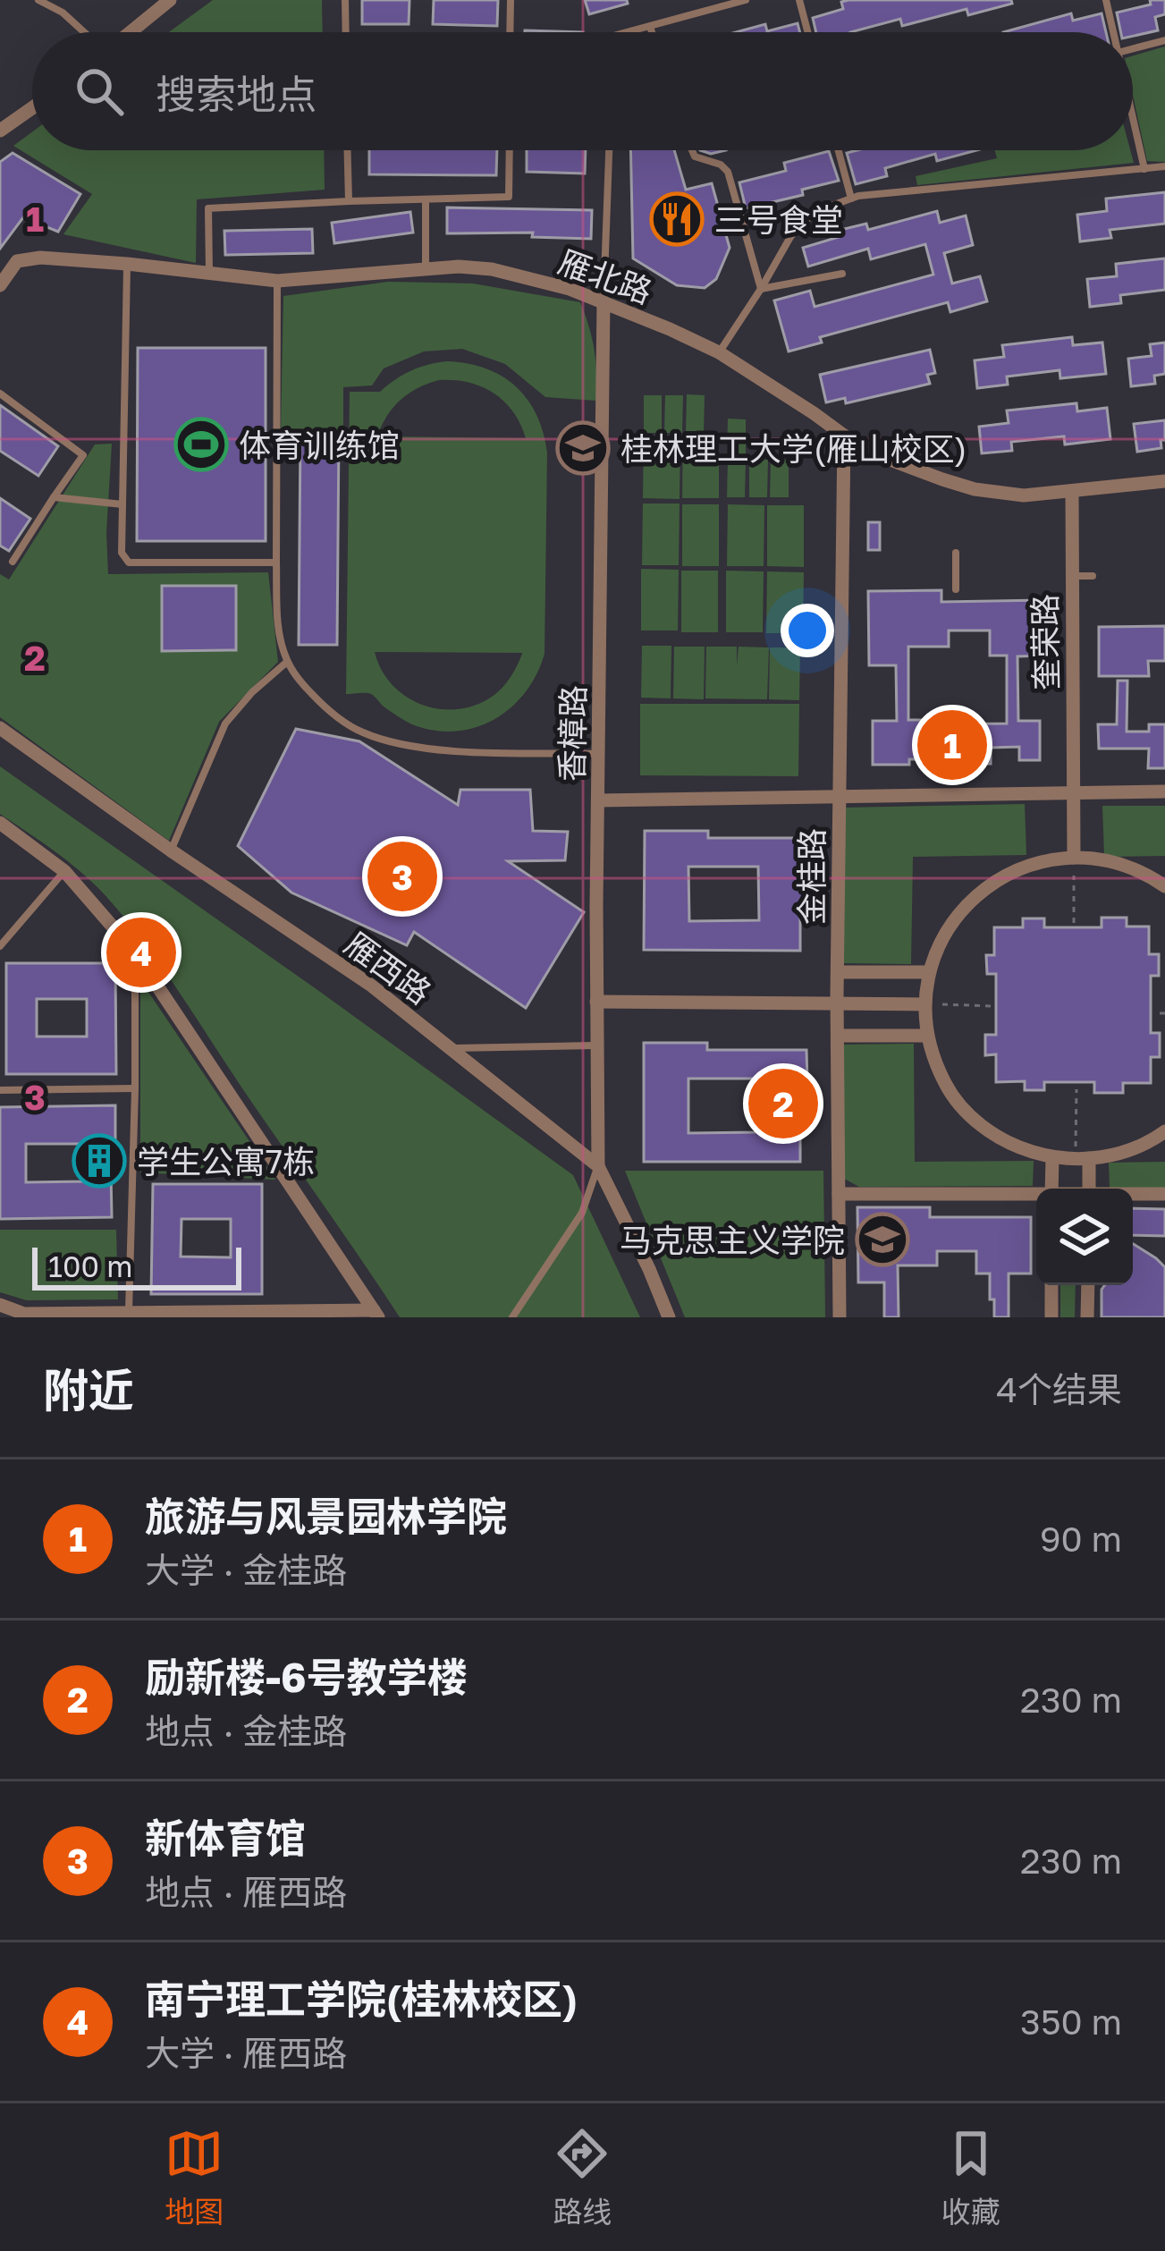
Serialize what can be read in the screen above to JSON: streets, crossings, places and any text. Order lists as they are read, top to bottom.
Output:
{
  "streets": {
    "street": [
      "雁北路",
      "奎荣路",
      "香樟路",
      "金桂路",
      "雁西路"
    ]
  },
  "crossings": [
    ["雁北路", "奎荣路"],
    ["雁北路", "香樟路"],
    ["雁北路", "金桂路"],
    ["香樟路", "雁西路"]
  ],
  "places": {
    "restaurant": ["三号食堂"],
    "sports": ["体育训练馆"],
    "school or university": ["桂林理工大学(雁山校区)", "马克思主义学院"],
    "building": ["学生公寓7栋"]
  },
  "scale_bar": "100 m",
  "page": {
    "search": "搜索地点",
    "pins": [
      "1",
      "3",
      "4",
      "2"
    ],
    "scale": "100 m",
    "heading": ["附近", "4个结果"],
    "list": [
      {
        "mark": "1",
        "name": "旅游与风景园林学院",
        "note": "大学 · 金桂路",
        "value": "90 m"
      },
      {
        "mark": "2",
        "name": "励新楼-6号教学楼",
        "note": "地点 · 金桂路",
        "value": "230 m"
      },
      {
        "mark": "3",
        "name": "新体育馆",
        "note": "地点 · 雁西路",
        "value": "230 m"
      },
      {
        "mark": "4",
        "name": "南宁理工学院(桂林校区)",
        "note": "大学 · 雁西路",
        "value": "350 m"
      }
    ],
    "nav": ["地图", "路线", "收藏"]
  },
  "grid": {
    "rows": ["1", "2", "3"]
  }
}
